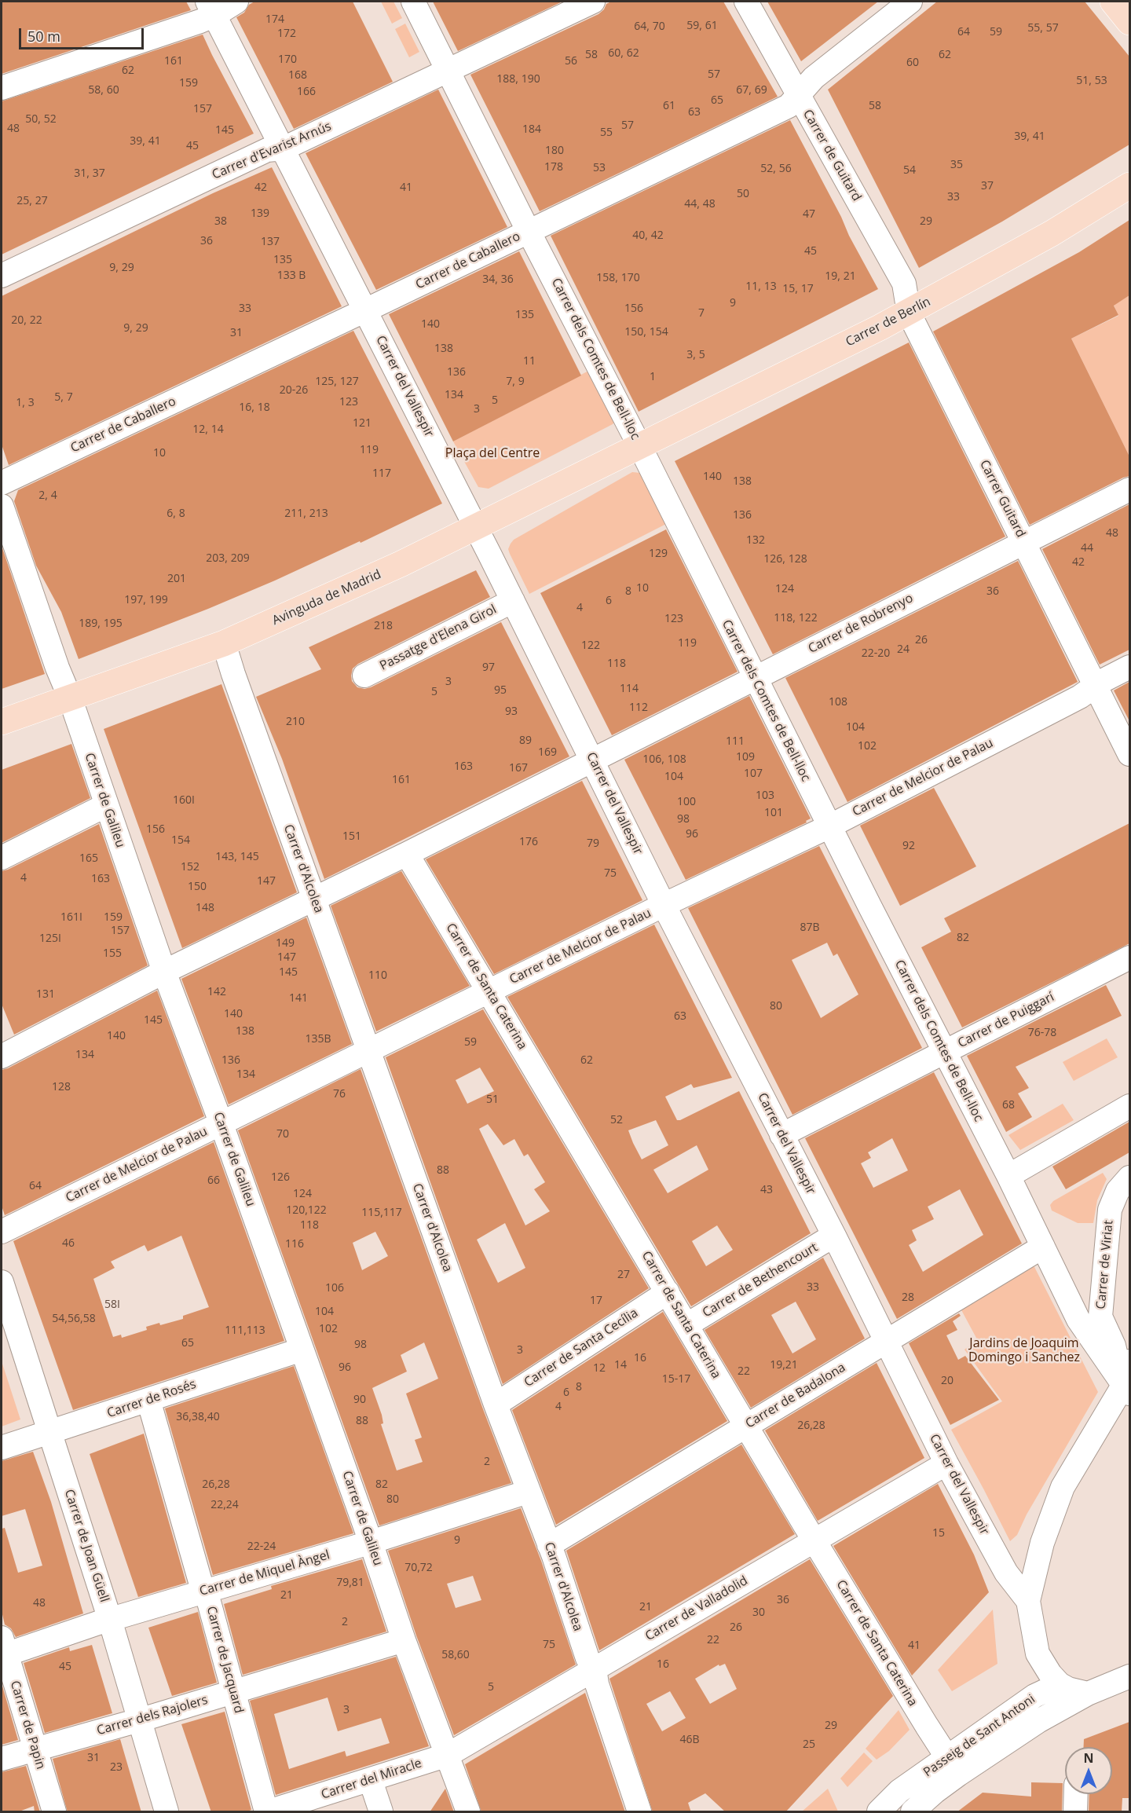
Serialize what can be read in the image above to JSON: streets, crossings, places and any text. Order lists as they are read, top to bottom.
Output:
{
  "streets": {
    "main road": ["Carrer de Berlín", "Avinguda de Madrid"],
    "street": [
      "Carrer d'Evarist Arnús",
      "Carrer de Guitard",
      "Carrer de Caballero",
      "Carrer dels Comtes de Bell-lloc",
      "Carrer del Vallespir",
      "Carrer Guitard",
      "Carrer de Robrenyo",
      "Passatge d'Elena Girol",
      "Carrer de Melcior de Palau",
      "Carrer de Galileu",
      "Carrer d'Alcolea",
      "Carrer de Santa Caterina",
      "Carrer de Puiggarí",
      "Carrer de Viriat",
      "Carrer de Bethencourt",
      "Carrer de Santa Cecília",
      "Carrer de Badalona",
      "Carrer de Rosés",
      "Carrer de Joan Güell",
      "Carrer de Miquel Àngel",
      "Carrer de Valladolid",
      "Carrer de Jacquard",
      "Carrer dels Rajolers",
      "Carrer de Papin",
      "Passeig de Sant Antoni",
      "Carrer del Miracle"
    ]
  },
  "crossings": [
    ["Carrer d'Evarist Arnús", "Carrer dels Comtes de Bell-lloc"],
    ["Carrer d'Evarist Arnús", "Carrer del Vallespir"],
    ["Carrer de Guitard", "Carrer de Caballero"],
    ["Carrer de Guitard", "Carrer de Berlín"],
    ["Carrer de Guitard", "Carrer Guitard"],
    ["Carrer de Caballero", "Carrer dels Comtes de Bell-lloc"],
    ["Carrer de Caballero", "Carrer del Vallespir"],
    ["Carrer de Berlín", "Carrer dels Comtes de Bell-lloc"],
    ["Carrer de Berlín", "Carrer Guitard"],
    ["Carrer de Berlín", "Avinguda de Madrid"],
    ["Carrer dels Comtes de Bell-lloc", "Avinguda de Madrid"],
    ["Carrer dels Comtes de Bell-lloc", "Carrer de Robrenyo"],
    ["Carrer dels Comtes de Bell-lloc", "Carrer de Melcior de Palau"],
    ["Carrer dels Comtes de Bell-lloc", "Carrer de Puiggarí"],
    ["Carrer dels Comtes de Bell-lloc", "Carrer de Viriat"],
    ["Carrer dels Comtes de Bell-lloc", "Carrer de Badalona"],
    ["Carrer del Vallespir", "Avinguda de Madrid"],
    ["Carrer del Vallespir", "Carrer de Robrenyo"],
    ["Carrer del Vallespir", "Passatge d'Elena Girol"],
    ["Carrer del Vallespir", "Carrer de Melcior de Palau"],
    ["Carrer del Vallespir", "Carrer de Puiggarí"],
    ["Carrer del Vallespir", "Carrer de Bethencourt"],
    ["Carrer del Vallespir", "Carrer de Badalona"],
    ["Carrer del Vallespir", "Carrer de Valladolid"],
    ["Carrer Guitard", "Carrer de Robrenyo"],
    ["Carrer Guitard", "Carrer de Melcior de Palau"],
    ["Avinguda de Madrid", "Carrer de Galileu"],
    ["Avinguda de Madrid", "Carrer d'Alcolea"],
    ["Carrer de Robrenyo", "Carrer de Galileu"],
    ["Carrer de Robrenyo", "Carrer d'Alcolea"],
    ["Carrer de Robrenyo", "Carrer de Santa Caterina"],
    ["Carrer de Melcior de Palau", "Carrer de Galileu"],
    ["Carrer de Melcior de Palau", "Carrer d'Alcolea"],
    ["Carrer de Melcior de Palau", "Carrer de Santa Caterina"],
    ["Carrer de Galileu", "Carrer de Rosés"],
    ["Carrer de Galileu", "Carrer de Miquel Àngel"],
    ["Carrer de Galileu", "Carrer de Valladolid"],
    ["Carrer de Galileu", "Carrer dels Rajolers"],
    ["Carrer de Galileu", "Carrer del Miracle"],
    ["Carrer d'Alcolea", "Carrer de Santa Cecília"],
    ["Carrer d'Alcolea", "Carrer de Badalona"],
    ["Carrer d'Alcolea", "Carrer de Miquel Àngel"],
    ["Carrer d'Alcolea", "Carrer de Valladolid"],
    ["Carrer de Santa Caterina", "Carrer de Bethencourt"],
    ["Carrer de Santa Caterina", "Carrer de Santa Cecília"],
    ["Carrer de Santa Caterina", "Carrer de Badalona"],
    ["Carrer de Santa Caterina", "Carrer de Valladolid"],
    ["Carrer de Santa Caterina", "Passeig de Sant Antoni"],
    ["Carrer de Rosés", "Carrer de Joan Güell"],
    ["Carrer de Rosés", "Carrer de Jacquard"],
    ["Carrer de Joan Güell", "Carrer de Miquel Àngel"],
    ["Carrer de Joan Güell", "Carrer dels Rajolers"],
    ["Carrer de Miquel Àngel", "Carrer de Jacquard"],
    ["Carrer de Miquel Àngel", "Carrer de Papin"],
    ["Carrer de Valladolid", "Carrer del Miracle"],
    ["Carrer de Jacquard", "Carrer dels Rajolers"],
    ["Carrer de Jacquard", "Carrer del Miracle"],
    ["Carrer dels Rajolers", "Carrer de Papin"]
  ],
  "parks": ["Plaça del Centre", "Jardins de Joaquim Domingo i Sanchez"],
  "house_numbers": [
    "174",
    "59, 61",
    "64, 70",
    "55, 57",
    "64",
    "59",
    "172",
    "60, 62",
    "58",
    "62",
    "170",
    "161",
    "56",
    "60",
    "62",
    "57",
    "168",
    "188, 190",
    "51, 53",
    "159",
    "58, 60",
    "67, 69",
    "166",
    "65",
    "61",
    "58",
    "157",
    "63",
    "50, 52",
    "57",
    "48",
    "184",
    "145",
    "55",
    "39, 41",
    "39, 41",
    "45",
    "180",
    "35",
    "178",
    "53",
    "52, 56",
    "54",
    "31, 37",
    "37",
    "42",
    "41",
    "50",
    "33",
    "25, 27",
    "44, 48",
    "139",
    "47",
    "38",
    "29",
    "40, 42",
    "36",
    "137",
    "45",
    "135",
    "9, 29",
    "133 B",
    "19, 21",
    "158, 170",
    "34, 36",
    "11, 13",
    "15, 17",
    "9",
    "33",
    "156",
    "7",
    "135",
    "20, 22",
    "140",
    "9, 29",
    "150, 154",
    "31",
    "138",
    "3, 5",
    "11",
    "136",
    "1",
    "125, 127",
    "7, 9",
    "20-26",
    "134",
    "5, 7",
    "5",
    "123",
    "1, 3",
    "16, 18",
    "3",
    "121",
    "12, 14",
    "119",
    "10",
    "117",
    "140",
    "138",
    "2, 4",
    "6, 8",
    "211, 213",
    "136",
    "48",
    "132",
    "44",
    "129",
    "203, 209",
    "126, 128",
    "42",
    "201",
    "10",
    "124",
    "8",
    "36",
    "197, 199",
    "6",
    "4",
    "118, 122",
    "123",
    "189, 195",
    "218",
    "26",
    "119",
    "122",
    "24",
    "22-20",
    "118",
    "97",
    "3",
    "114",
    "95",
    "5",
    "108",
    "112",
    "93",
    "210",
    "104",
    "89",
    "111",
    "102",
    "169",
    "109",
    "106, 108",
    "163",
    "167",
    "107",
    "104",
    "161",
    "103",
    "160I",
    "100",
    "101",
    "98",
    "156",
    "96",
    "151",
    "154",
    "176",
    "79",
    "92",
    "143, 145",
    "165",
    "152",
    "75",
    "4",
    "163",
    "147",
    "150",
    "148",
    "161I",
    "159",
    "87B",
    "157",
    "82",
    "125I",
    "149",
    "155",
    "147",
    "145",
    "110",
    "142",
    "131",
    "141",
    "80",
    "140",
    "63",
    "145",
    "138",
    "76-78",
    "140",
    "135B",
    "59",
    "134",
    "136",
    "62",
    "134",
    "128",
    "76",
    "51",
    "68",
    "52",
    "70",
    "88",
    "126",
    "66",
    "64",
    "43",
    "124",
    "120,122",
    "115,117",
    "118",
    "46",
    "116",
    "27",
    "33",
    "106",
    "28",
    "17",
    "58I",
    "104",
    "54,56,58",
    "102",
    "111,113",
    "65",
    "98",
    "3",
    "16",
    "14",
    "19,21",
    "96",
    "12",
    "22",
    "15-17",
    "20",
    "8",
    "6",
    "90",
    "4",
    "36,38,40",
    "88",
    "26,28",
    "2",
    "26,28",
    "82",
    "80",
    "22,24",
    "15",
    "9",
    "22-24",
    "70,72",
    "79,81",
    "21",
    "36",
    "48",
    "21",
    "30",
    "2",
    "26",
    "22",
    "75",
    "41",
    "58,60",
    "16",
    "45",
    "5",
    "3",
    "29",
    "46B",
    "25",
    "31",
    "23"
  ],
  "scale_bar": "50 m",
  "north": "top"
}
